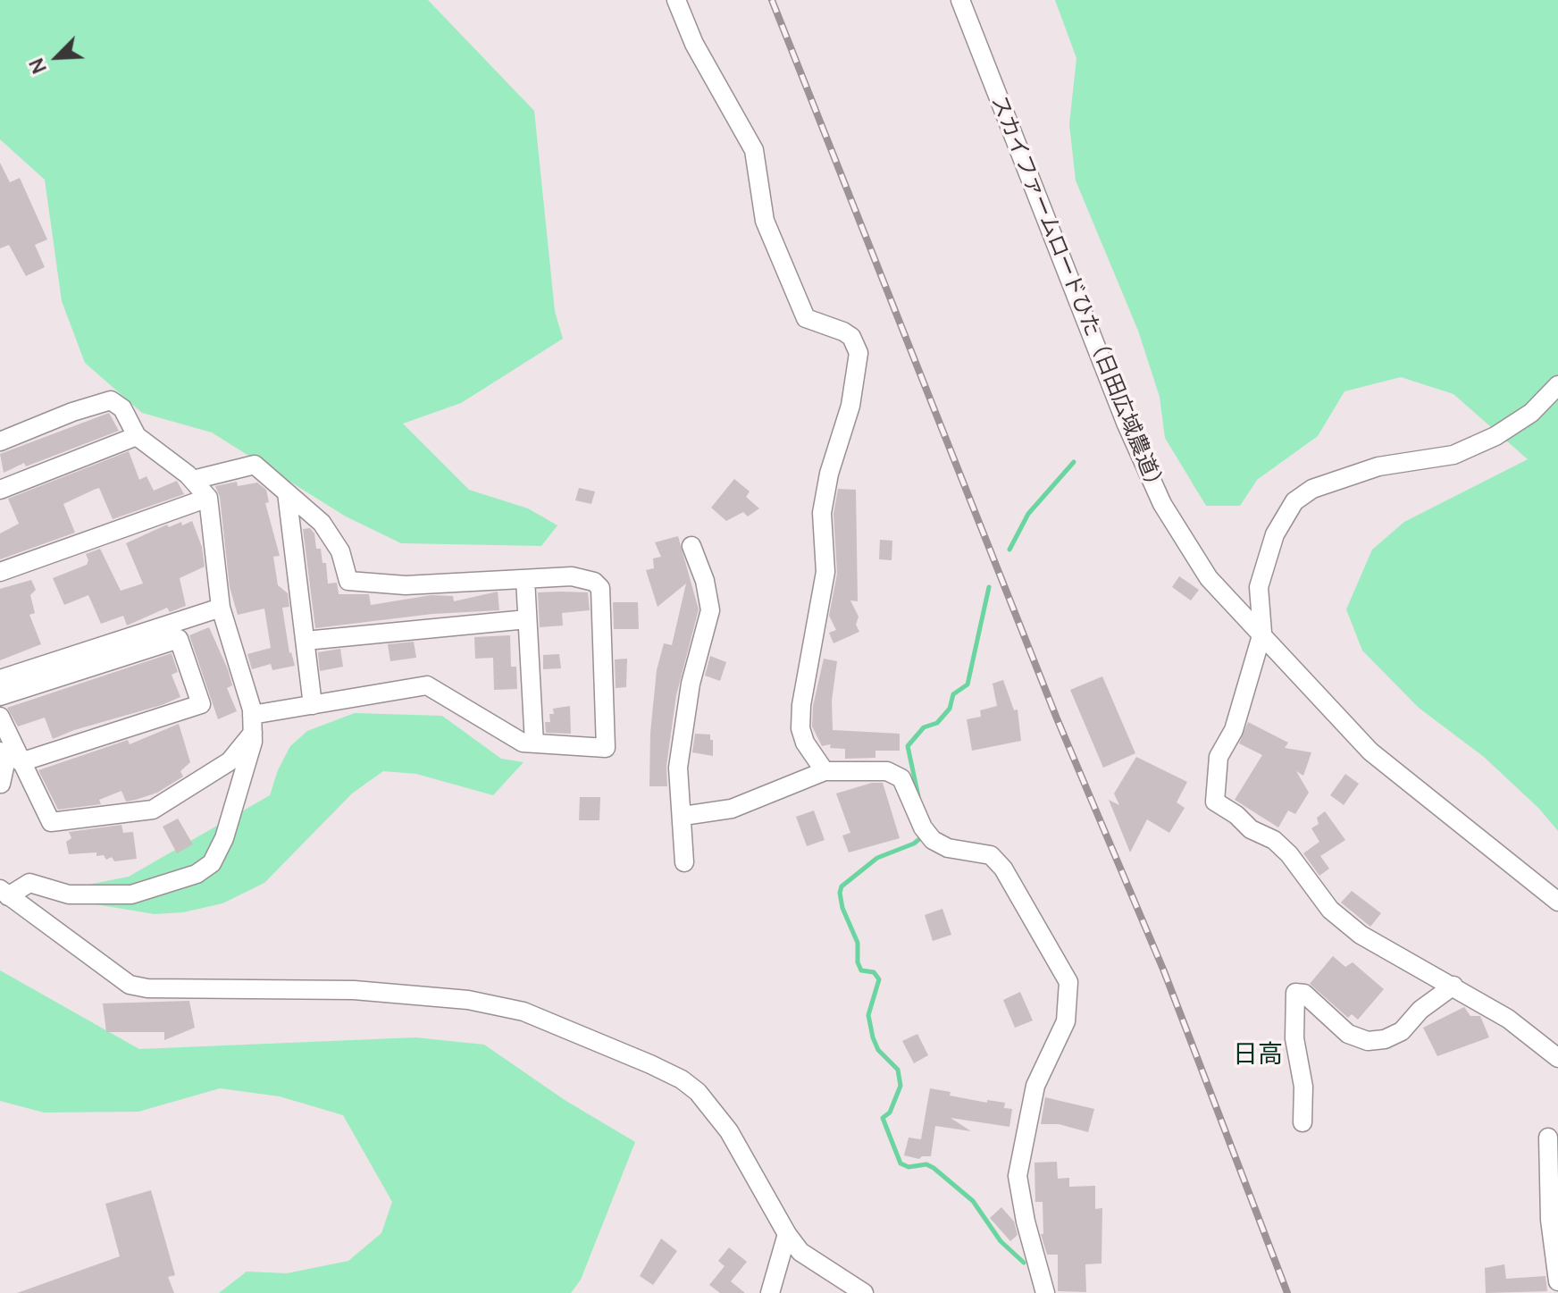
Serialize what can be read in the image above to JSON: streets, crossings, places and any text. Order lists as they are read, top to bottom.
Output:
{
  "streets": {
    "street": ["スカイファームロードひた（日田広域農道）"]
  },
  "districts": ["日高"],
  "north": "bottom left"
}
